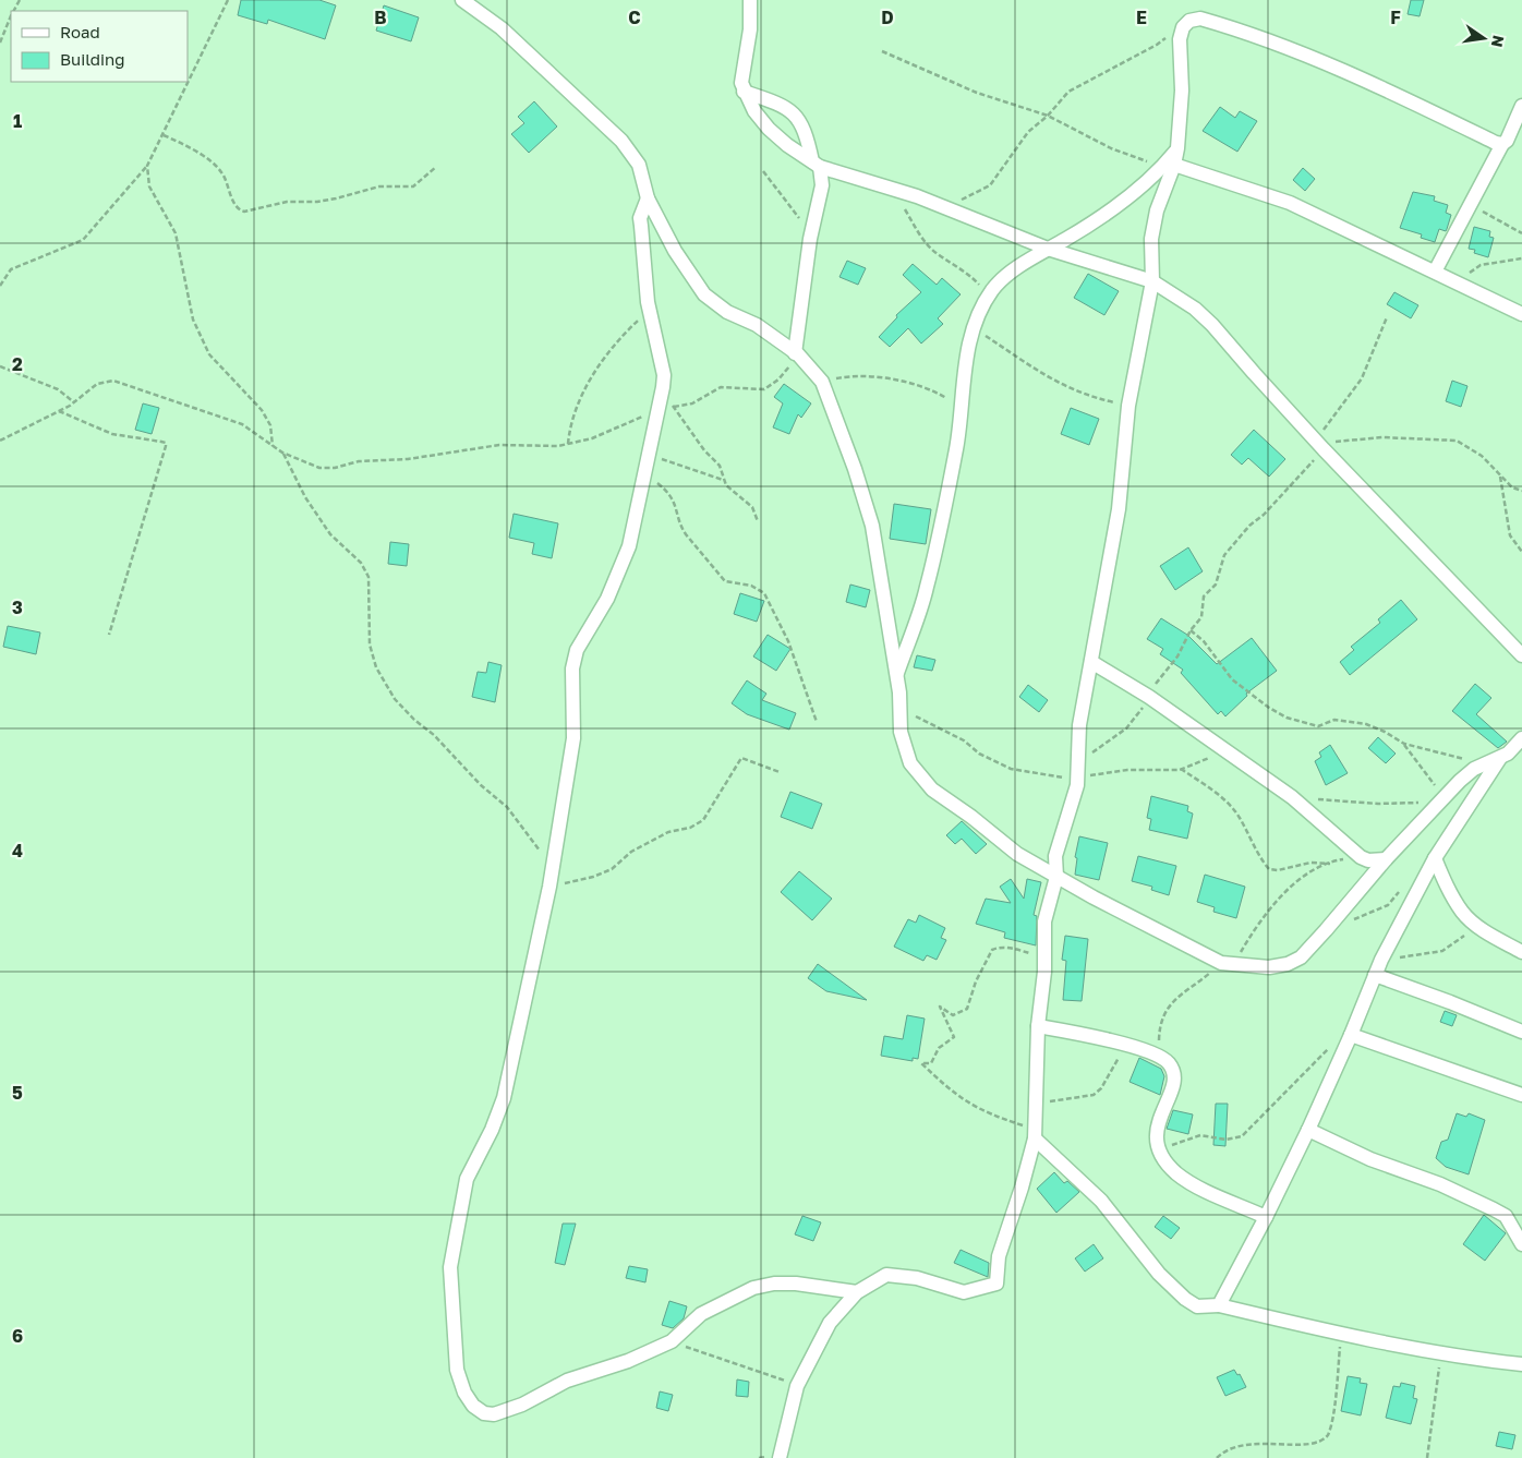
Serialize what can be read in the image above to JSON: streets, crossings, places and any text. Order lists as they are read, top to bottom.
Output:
{
  "legend": ["Road", "Building"],
  "north": "right",
  "grid": {
    "columns": [
      "B",
      "C",
      "D",
      "E",
      "F"
    ],
    "rows": [
      "1",
      "2",
      "3",
      "4",
      "5",
      "6"
    ]
  }
}
